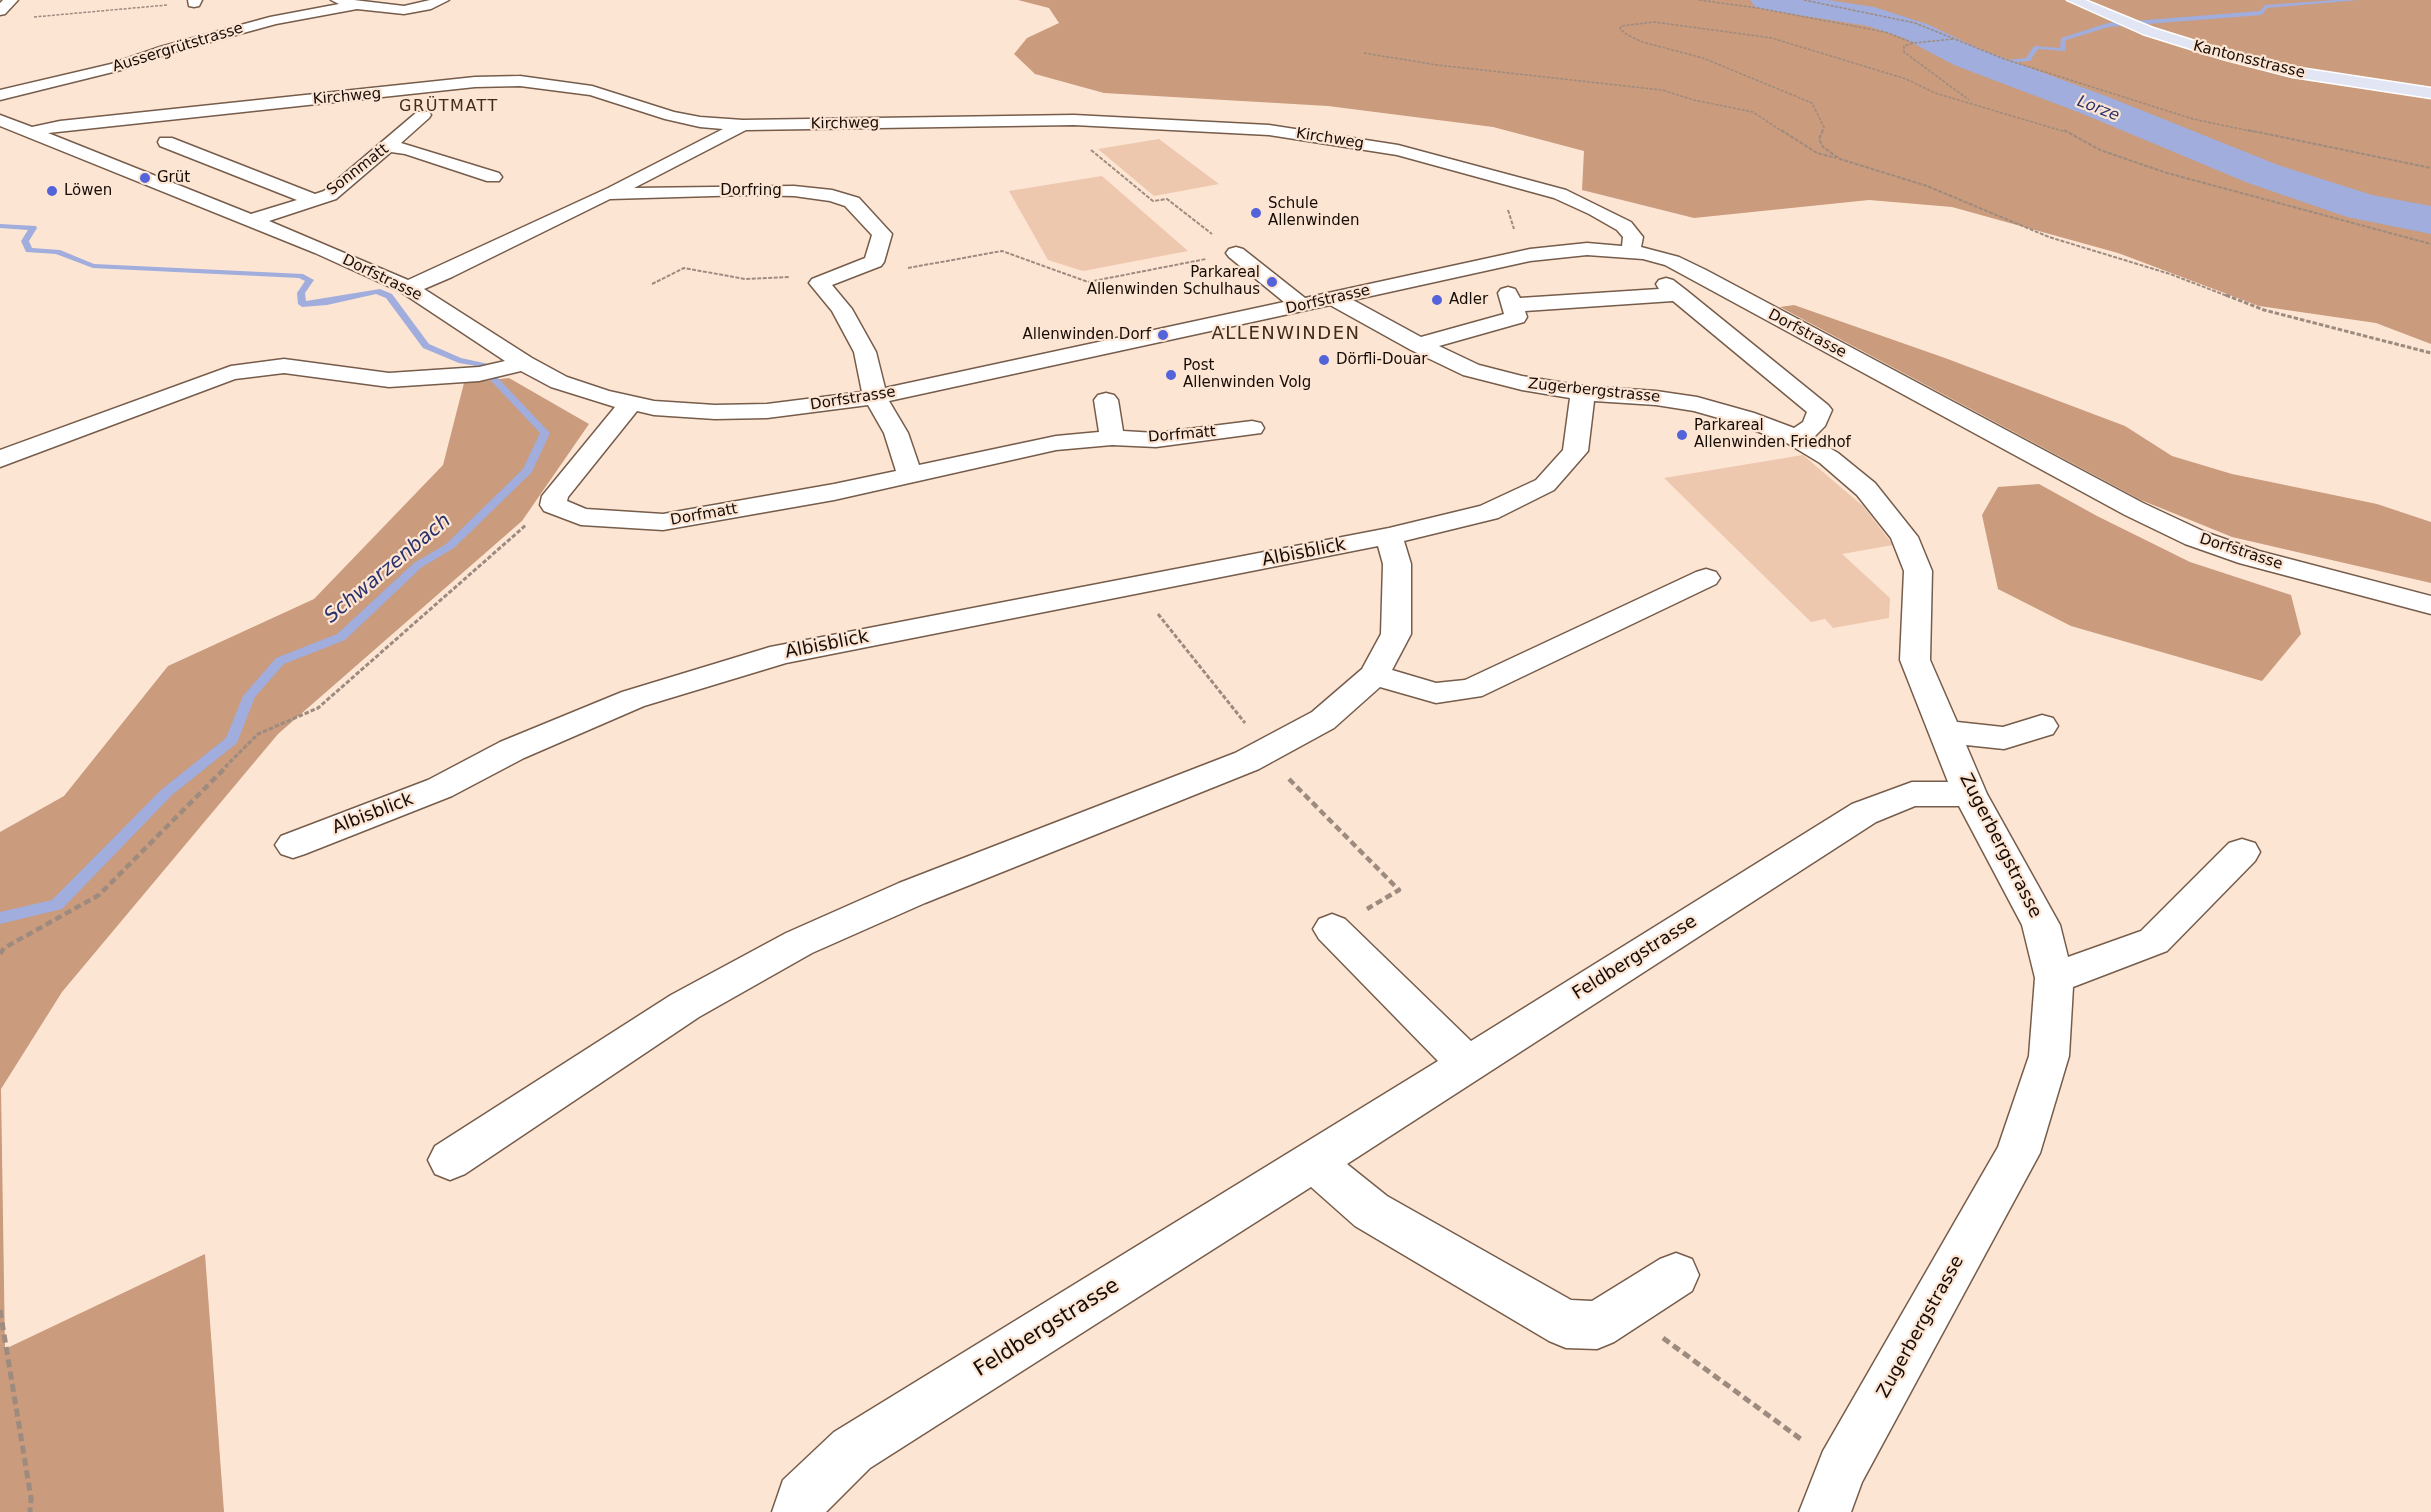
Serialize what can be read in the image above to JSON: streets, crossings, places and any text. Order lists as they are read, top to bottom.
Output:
{
  "streets": {
    "main road": ["Kantonsstrasse"],
    "street": [
      "Aussergrütstrasse",
      "Kirchweg",
      "Sonnmatt",
      "Dorfring",
      "Dorfstrasse",
      "Zugerbergstrasse",
      "Dorfmatt",
      "Albisblick",
      "Feldbergstrasse"
    ]
  },
  "crossings": [
    ["Kirchweg", "Dorfstrasse"],
    ["Sonnmatt", "Dorfstrasse"],
    ["Dorfring", "Dorfstrasse"],
    ["Dorfstrasse", "Zugerbergstrasse"],
    ["Zugerbergstrasse", "Albisblick"],
    ["Zugerbergstrasse", "Feldbergstrasse"]
  ],
  "districts": ["GRÜTMATT", "ALLENWINDEN"],
  "water": ["Lorze", "Schwarzenbach"],
  "places": [
    "Grüt",
    "Löwen",
    "Schule Allenwinden",
    "Parkareal Allenwinden Schulhaus",
    "Adler",
    "Allenwinden Dorf",
    "Dörfli-Douar",
    "Post Allenwinden Volg",
    "Parkareal Allenwinden Friedhof"
  ]
}
